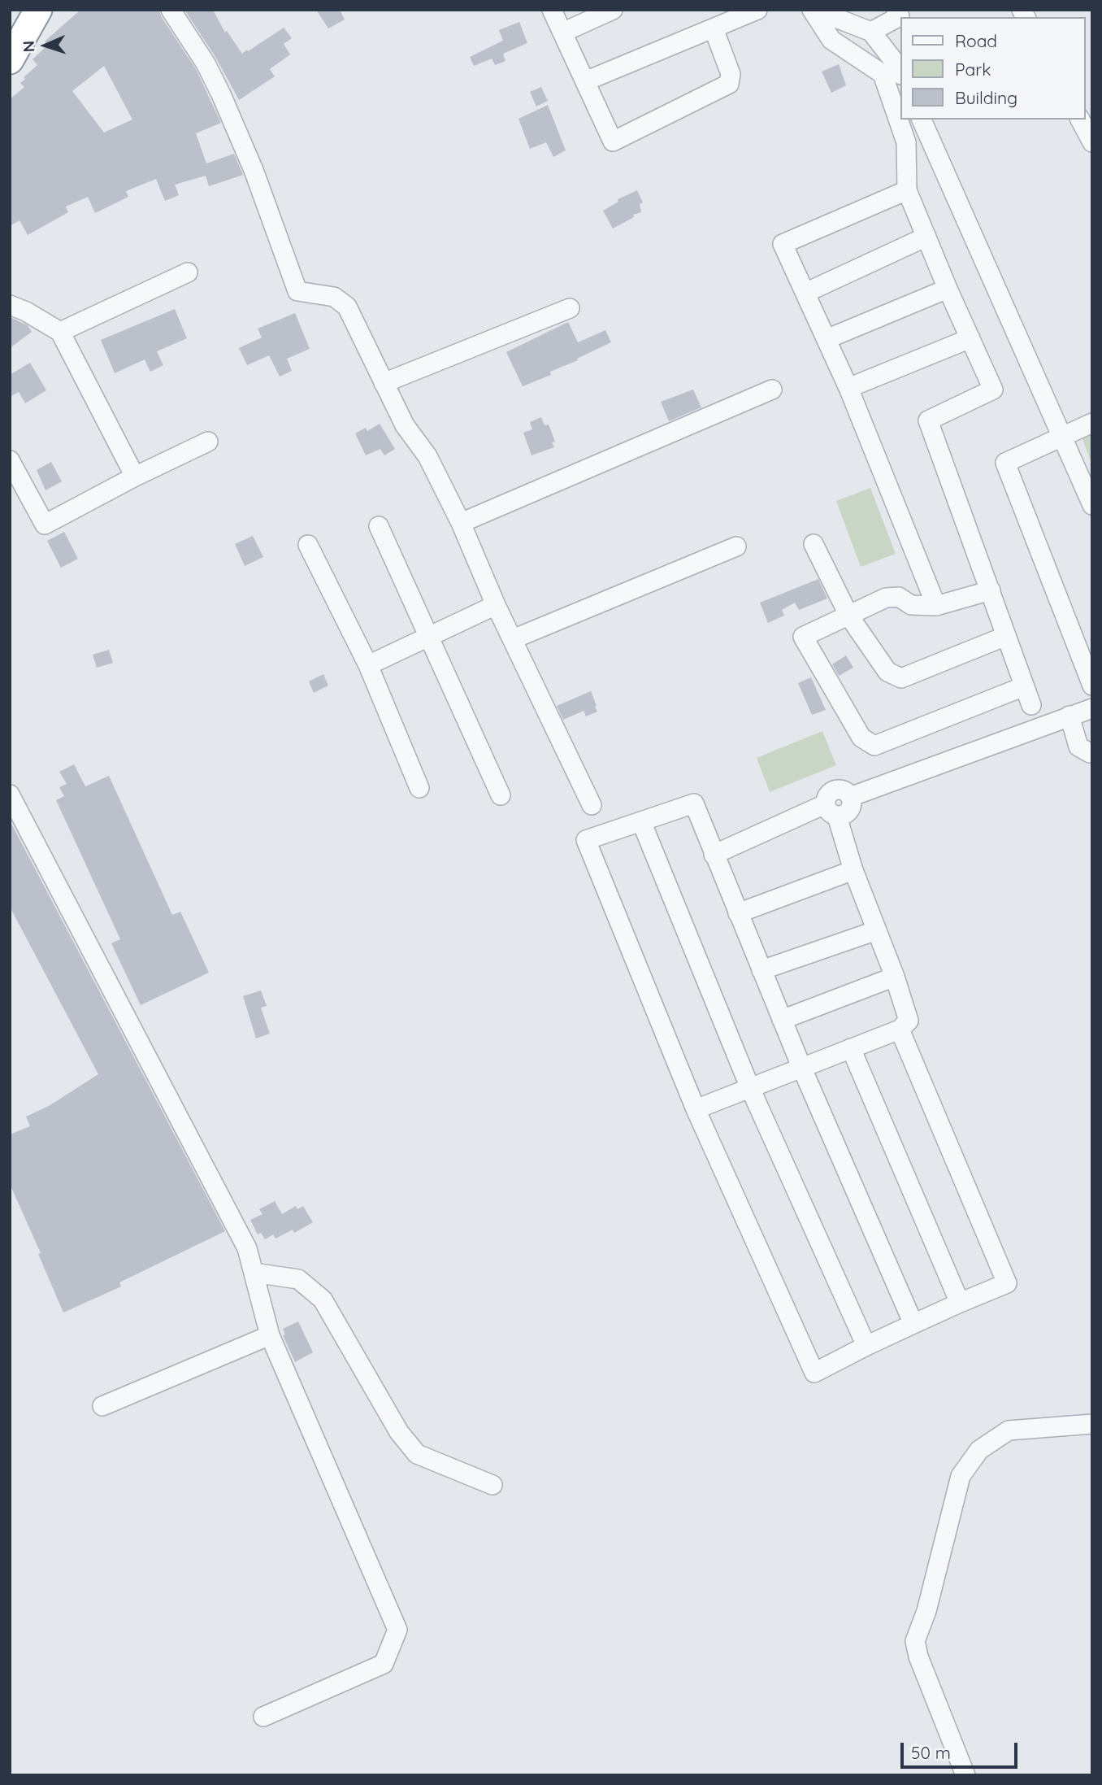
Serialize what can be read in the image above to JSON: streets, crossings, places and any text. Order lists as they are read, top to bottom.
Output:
{
  "legend": ["Road", "Park", "Building"],
  "scale_bar": "50 m",
  "north": "left"
}
